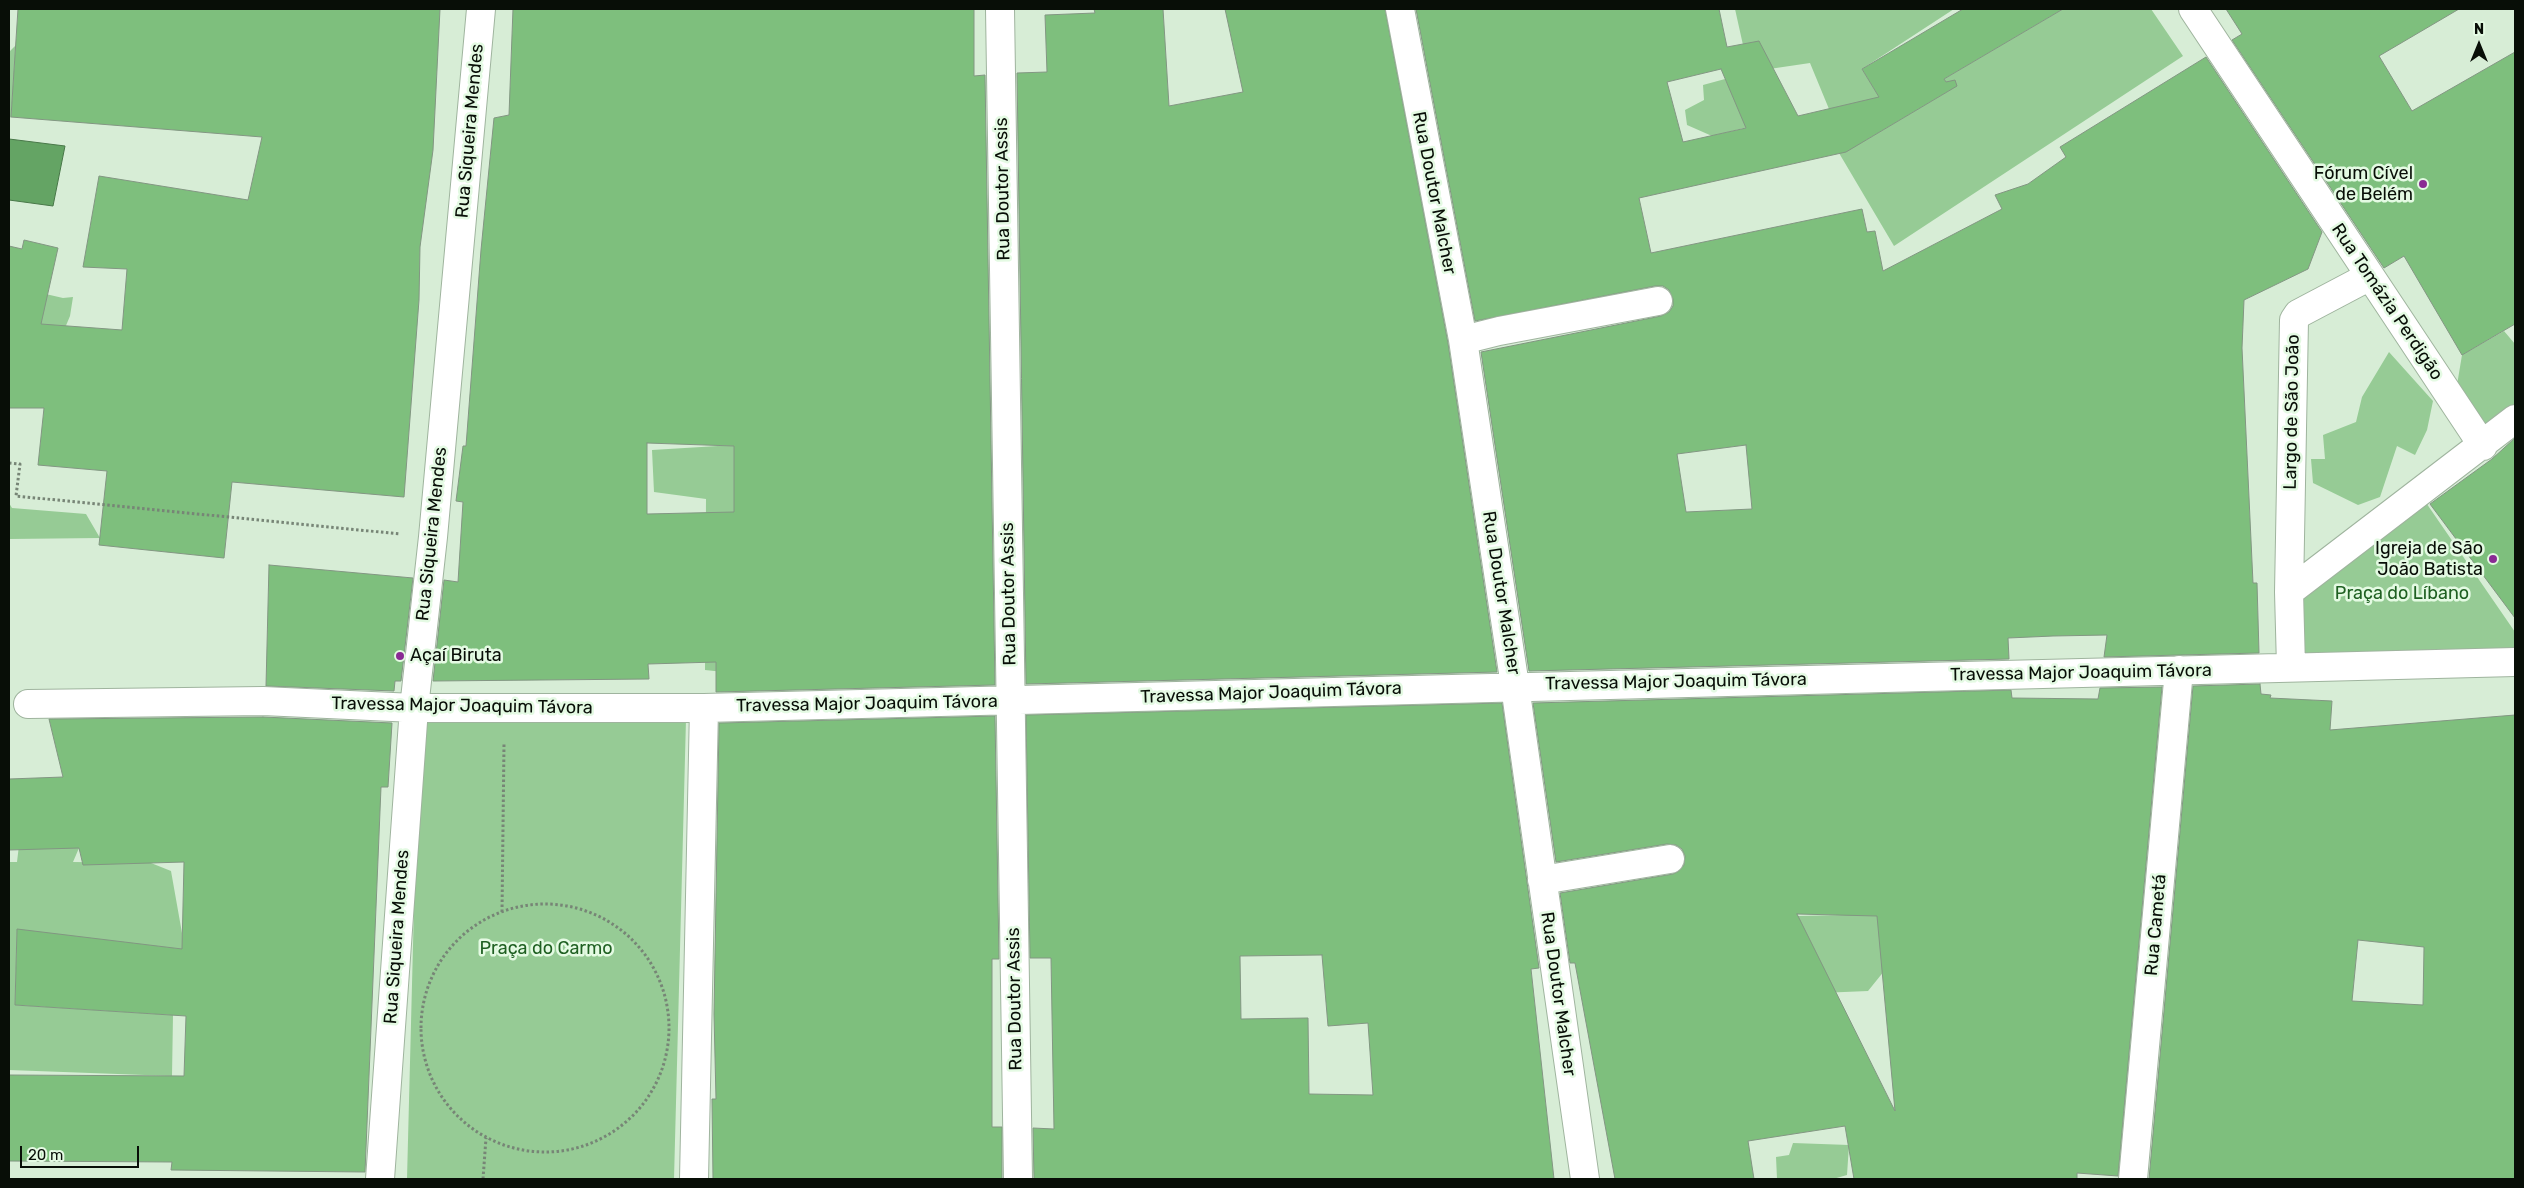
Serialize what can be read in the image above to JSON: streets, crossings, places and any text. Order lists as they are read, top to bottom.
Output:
{
  "streets": {
    "street": [
      "Rua Siqueira Mendes",
      "Rua Doutor Assis",
      "Rua Doutor Malcher",
      "Rua Tomázia Perdigão",
      "Largo de São João",
      "Travessa Major Joaquim Távora",
      "Rua Cametá"
    ]
  },
  "crossings": [
    ["Rua Siqueira Mendes", "Travessa Major Joaquim Távora"],
    ["Rua Doutor Assis", "Travessa Major Joaquim Távora"],
    ["Rua Doutor Malcher", "Travessa Major Joaquim Távora"],
    ["Rua Tomázia Perdigão", "Largo de São João"],
    ["Largo de São João", "Travessa Major Joaquim Távora"],
    ["Travessa Major Joaquim Távora", "Rua Cametá"]
  ],
  "parks": ["Praça do Líbano", "Praça do Carmo"],
  "places": ["Fórum Cível de Belém", "Igreja de São João Batista", "Açaí Biruta"],
  "scale_bar": "20 m",
  "north": "top"
}
